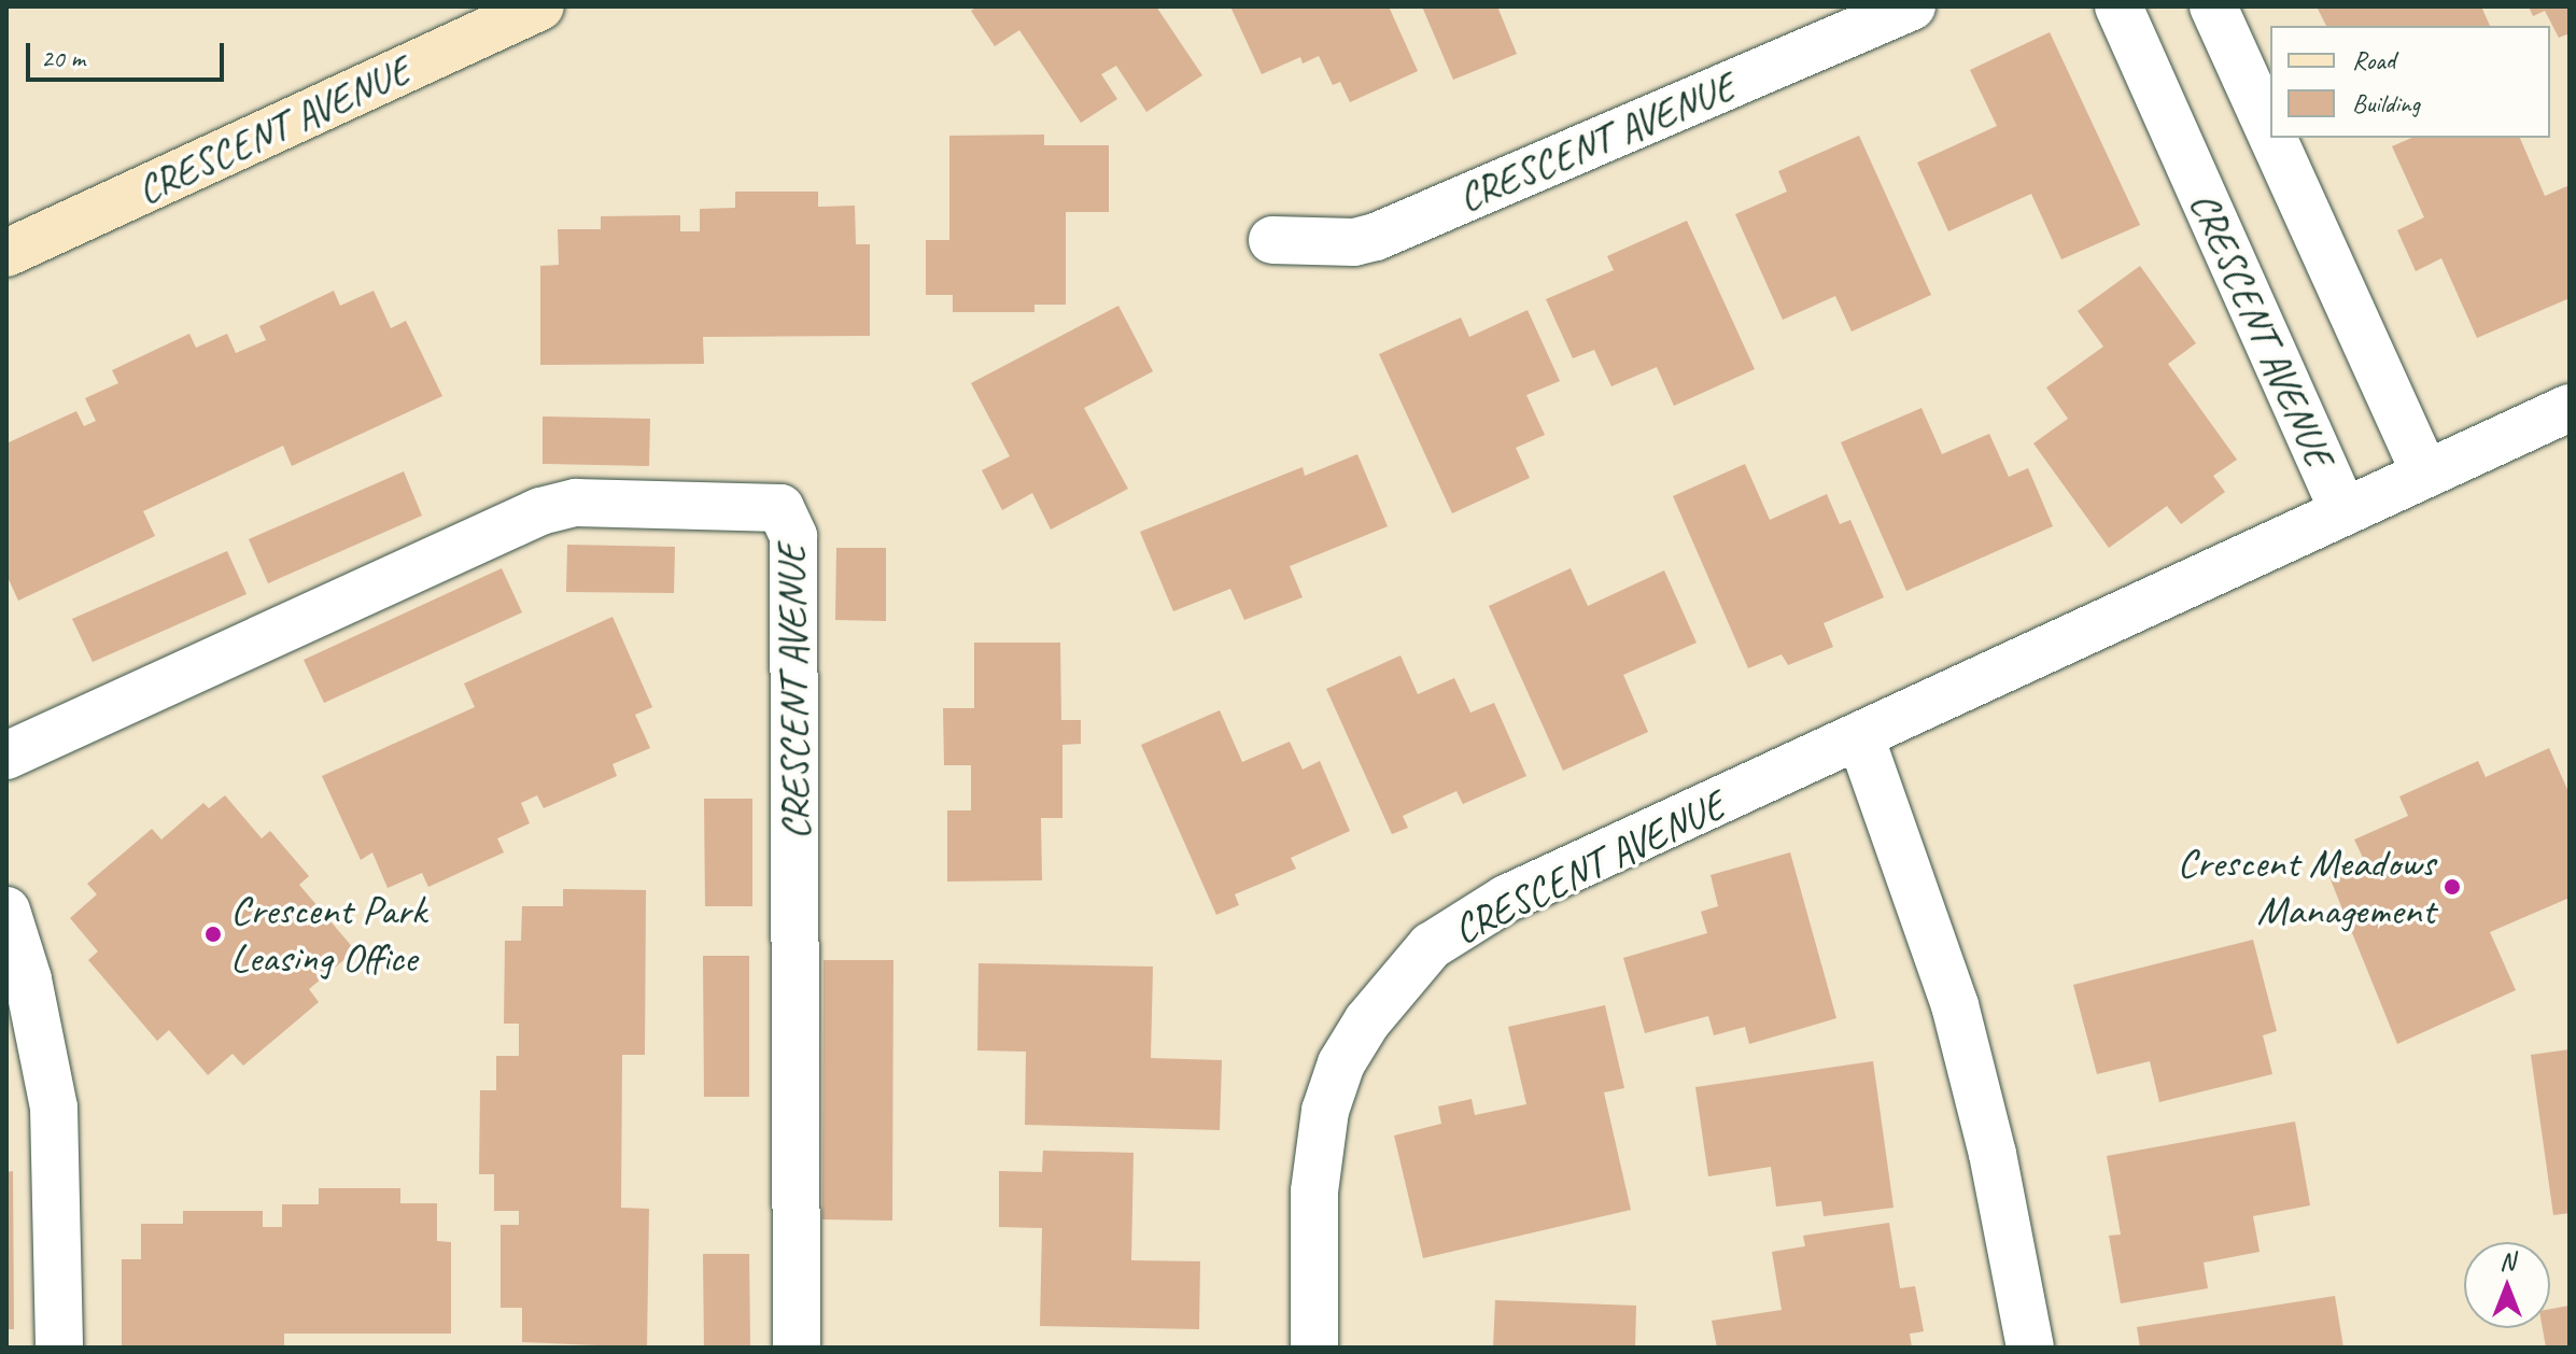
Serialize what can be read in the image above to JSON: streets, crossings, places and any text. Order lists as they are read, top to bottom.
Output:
{
  "streets": {
    "street": ["CRESCENT AVENUE"]
  },
  "places": ["Crescent Meadows Management", "Crescent Park Leasing Office"],
  "legend": ["Road", "Building"],
  "scale_bar": "20 m",
  "north": "top"
}
